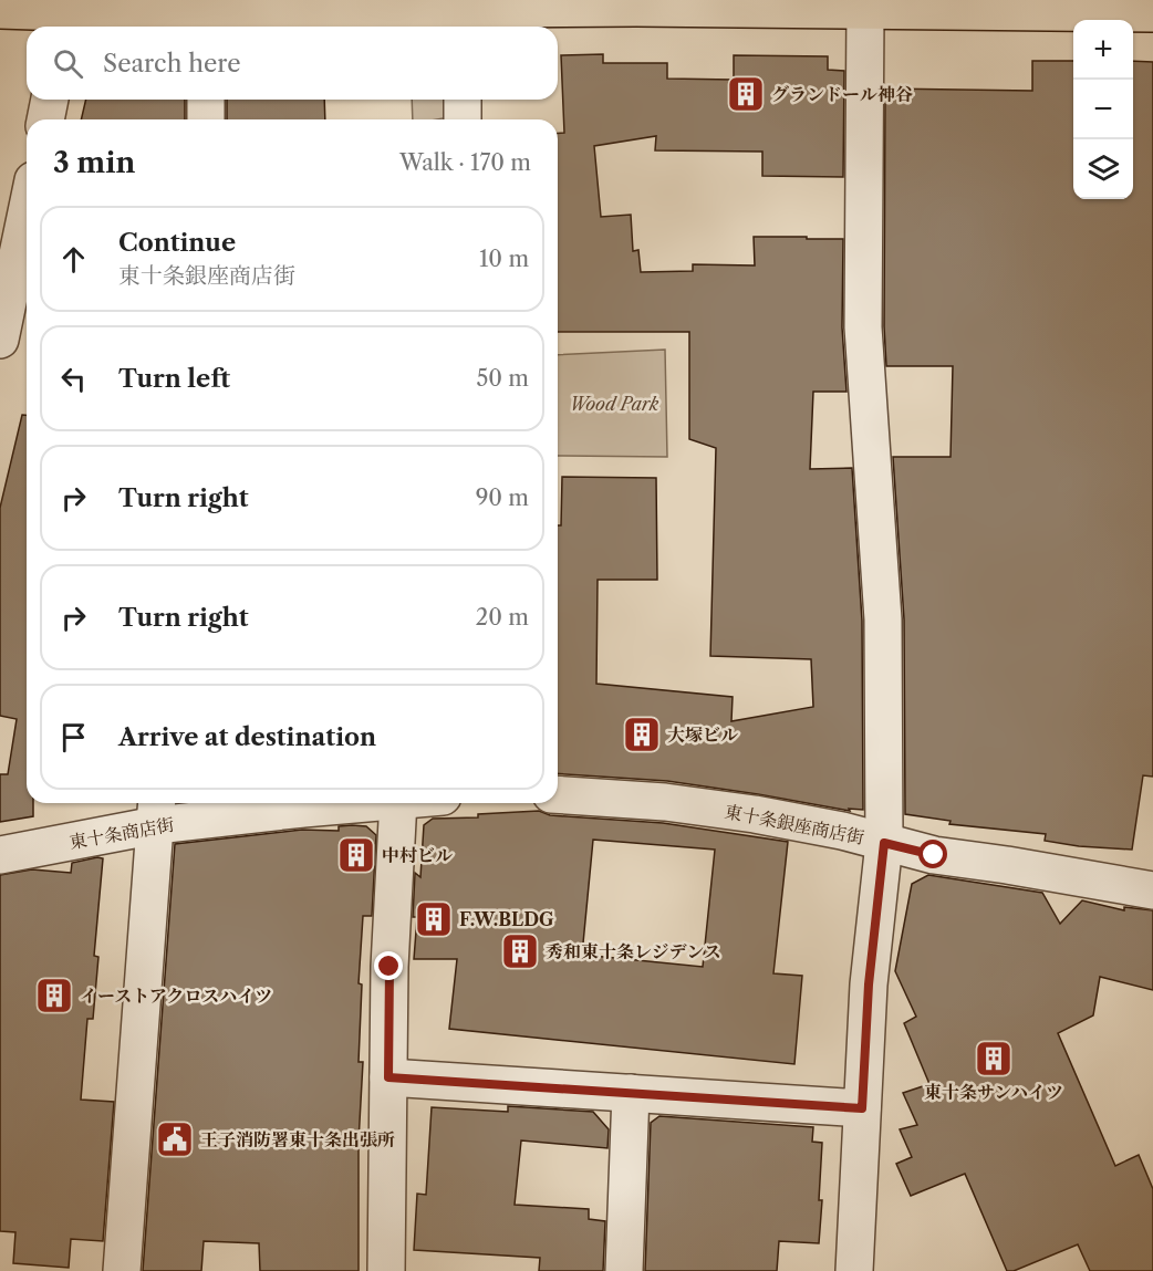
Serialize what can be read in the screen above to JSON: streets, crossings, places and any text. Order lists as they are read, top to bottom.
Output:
{
  "streets": {
    "street": ["東十条銀座商店街", "東十条商店街"]
  },
  "parks": ["Wood Park"],
  "places": {
    "building": [
      "グランドール神谷",
      "大塚ビル",
      "中村ビル",
      "F.W.BLDG",
      "秀和東十条レジデンス",
      "イーストアクロスハイツ",
      "東十条サンハイツ"
    ],
    "public building": ["王子消防署東十条出張所"]
  },
  "page": {
    "map_buttons": ["+", "−"],
    "search": "Search here",
    "heading": ["3 min", "Walk · 170 m"],
    "list": [
      ["Continue", "東十条銀座商店街", "10 m"],
      ["Turn left", "50 m"],
      ["Turn right", "90 m"],
      ["Turn right", "20 m"],
      "Arrive at destination"
    ]
  }
}
